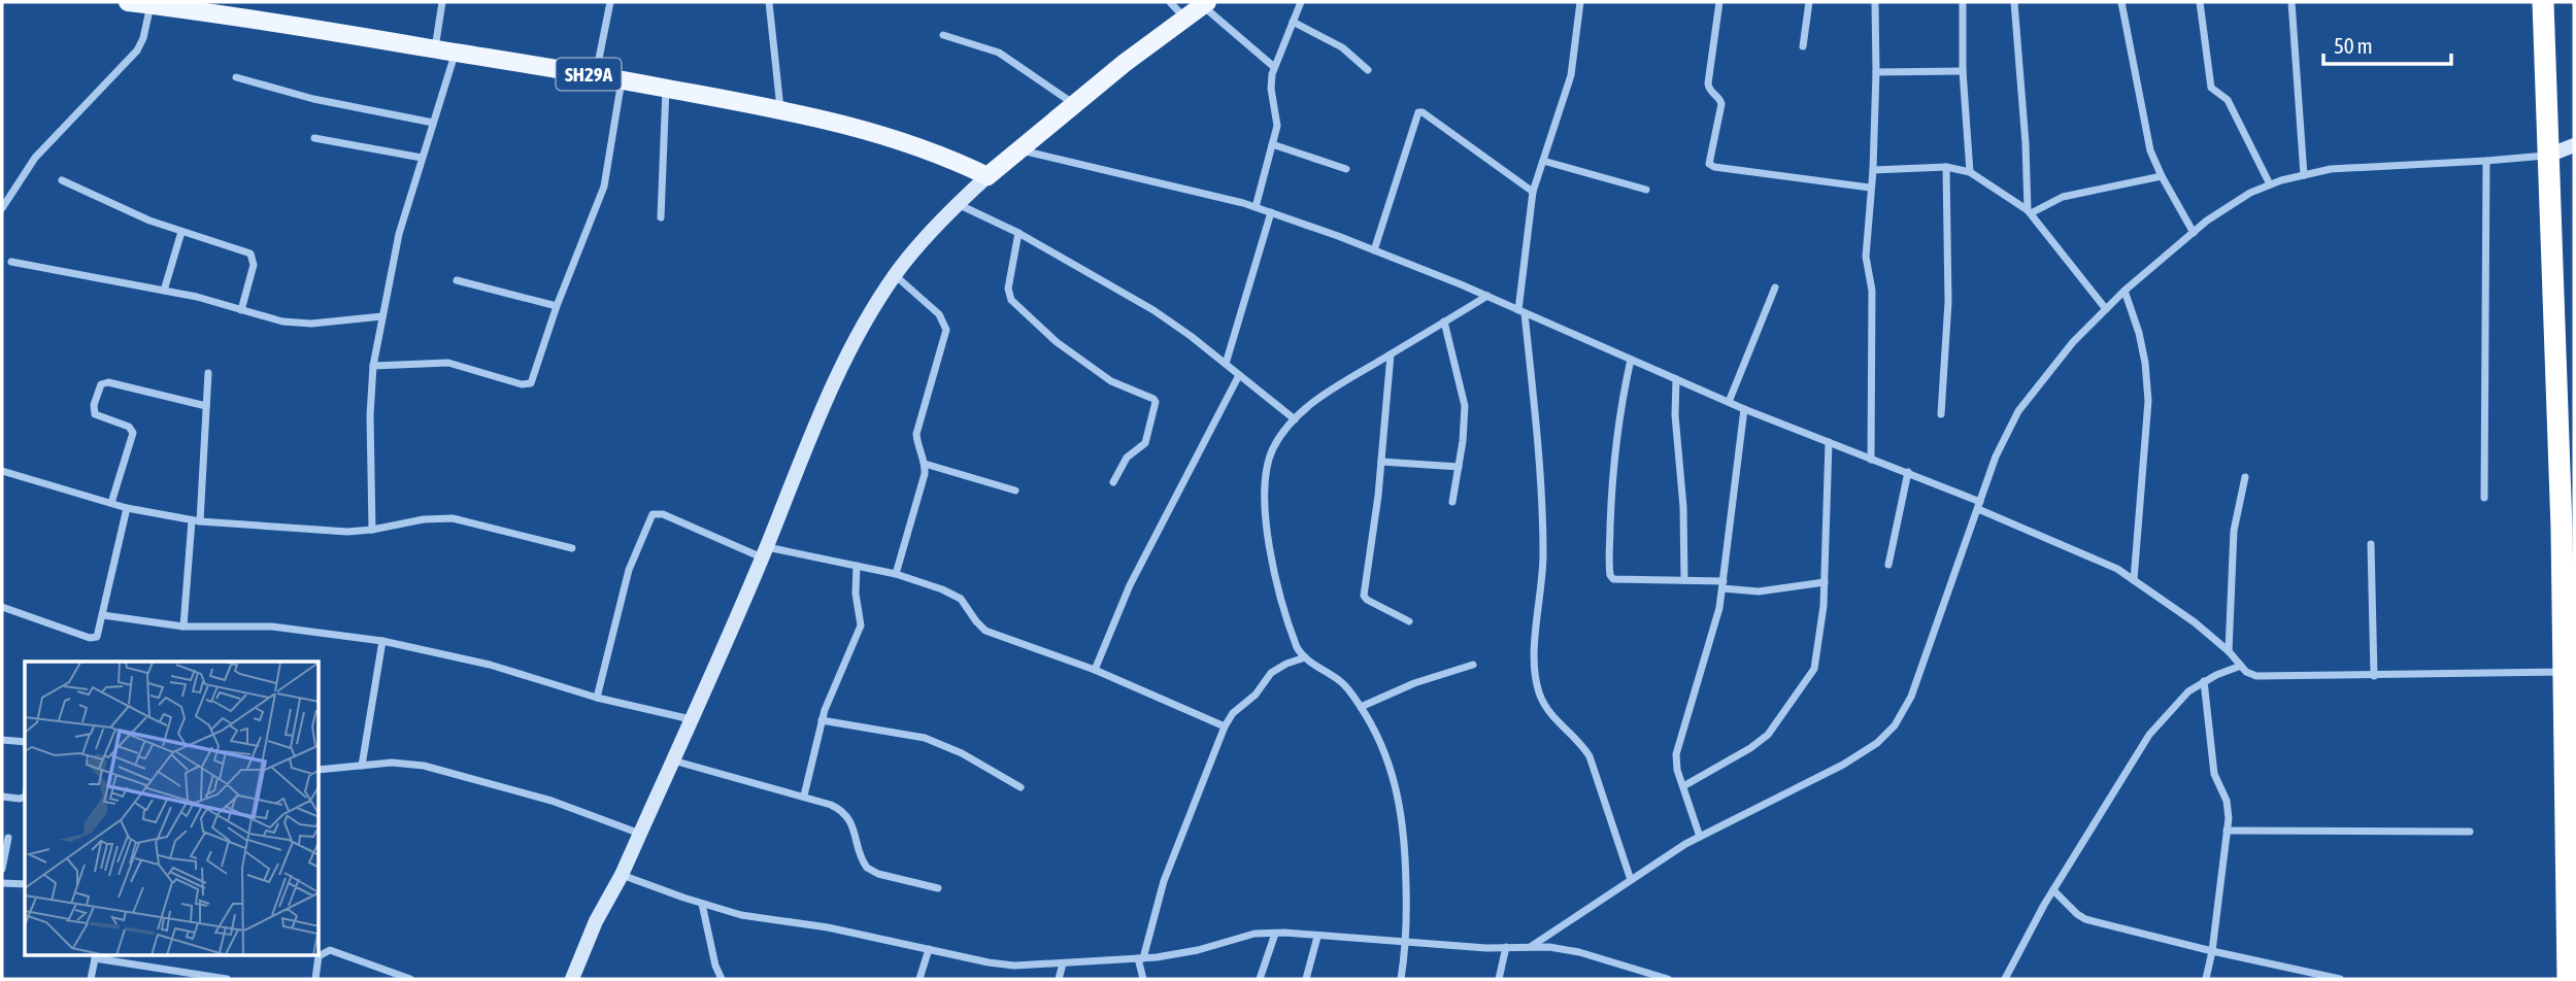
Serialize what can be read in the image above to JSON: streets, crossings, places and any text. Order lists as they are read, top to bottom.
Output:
{
  "streets": {
    "main road": ["SH29A"]
  },
  "scale_bar": "50 m"
}
